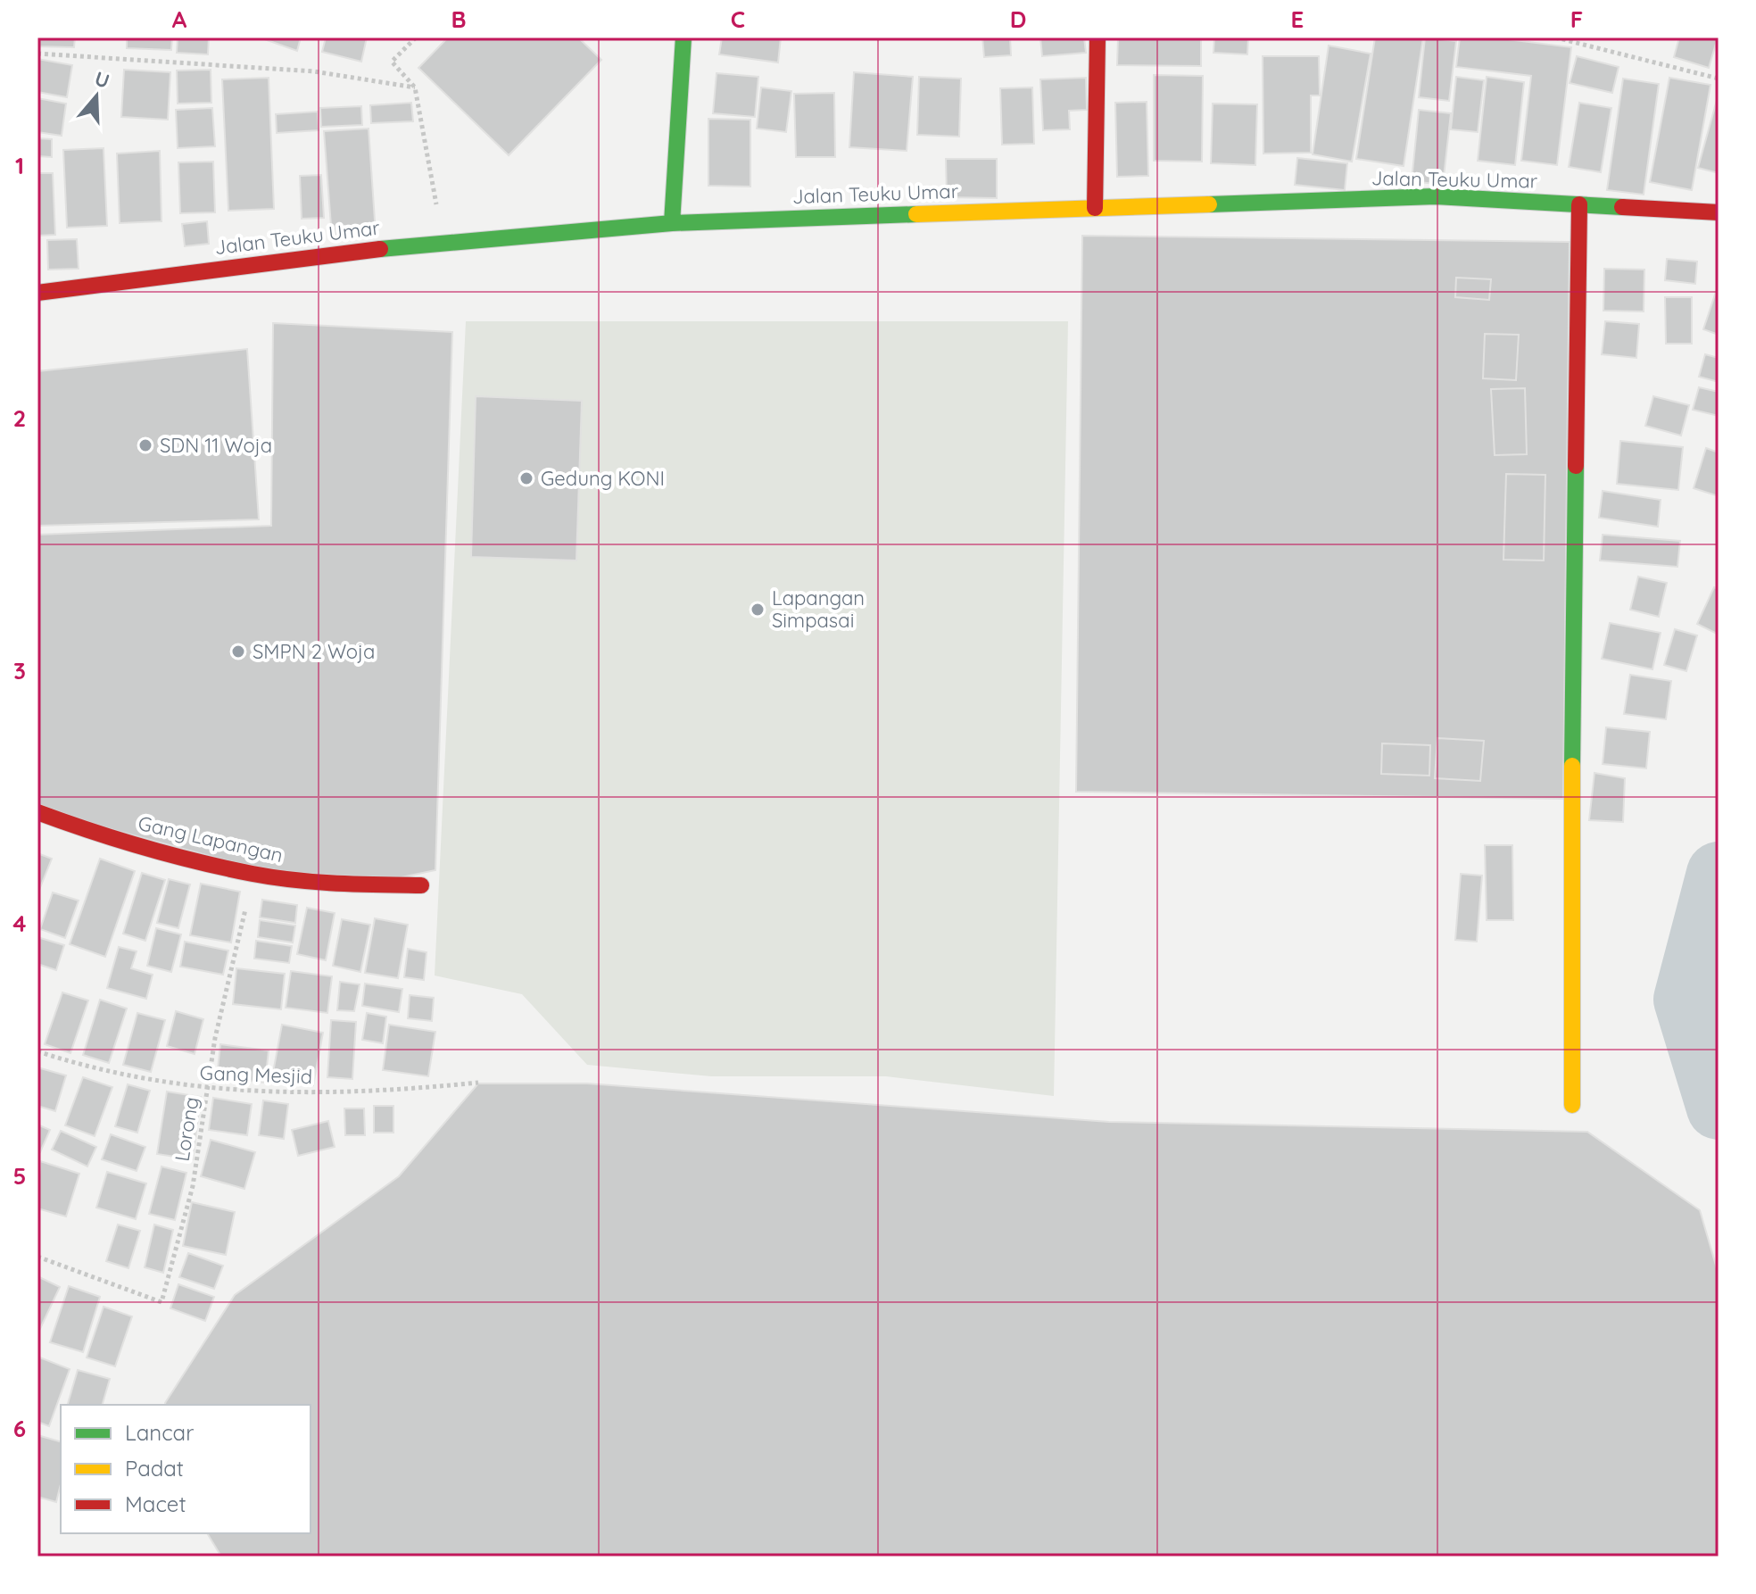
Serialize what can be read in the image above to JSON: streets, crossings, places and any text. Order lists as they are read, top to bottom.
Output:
{
  "streets": {
    "main road": ["Jalan Teuku Umar", "Gang Lapangan"],
    "path": ["Gang Mesjid", "Lorong"]
  },
  "crossings": [
    ["Gang Lapangan", "Lorong"],
    ["Gang Mesjid", "Lorong"]
  ],
  "places": [
    "SDN 11 Woja",
    "Gedung KONI",
    "Lapangan Simpasai",
    "SMPN 2 Woja"
  ],
  "legend": ["Lancar", "Padat", "Macet"],
  "north": "top",
  "grid": {
    "columns": [
      "A",
      "B",
      "C",
      "D",
      "E",
      "F"
    ],
    "rows": [
      "1",
      "2",
      "3",
      "4",
      "5",
      "6"
    ]
  }
}
